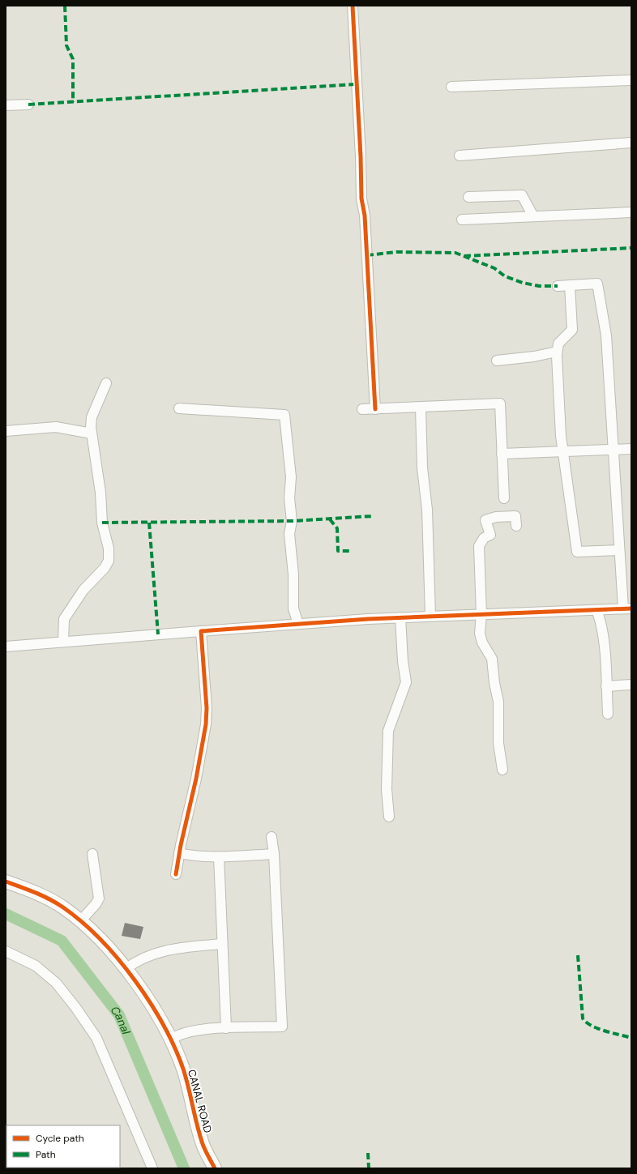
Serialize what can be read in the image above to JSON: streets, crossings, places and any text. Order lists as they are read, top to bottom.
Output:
{
  "streets": {
    "street": ["CANAL ROAD"]
  },
  "water": ["Canal"],
  "legend": ["Cycle path", "Path"]
}
